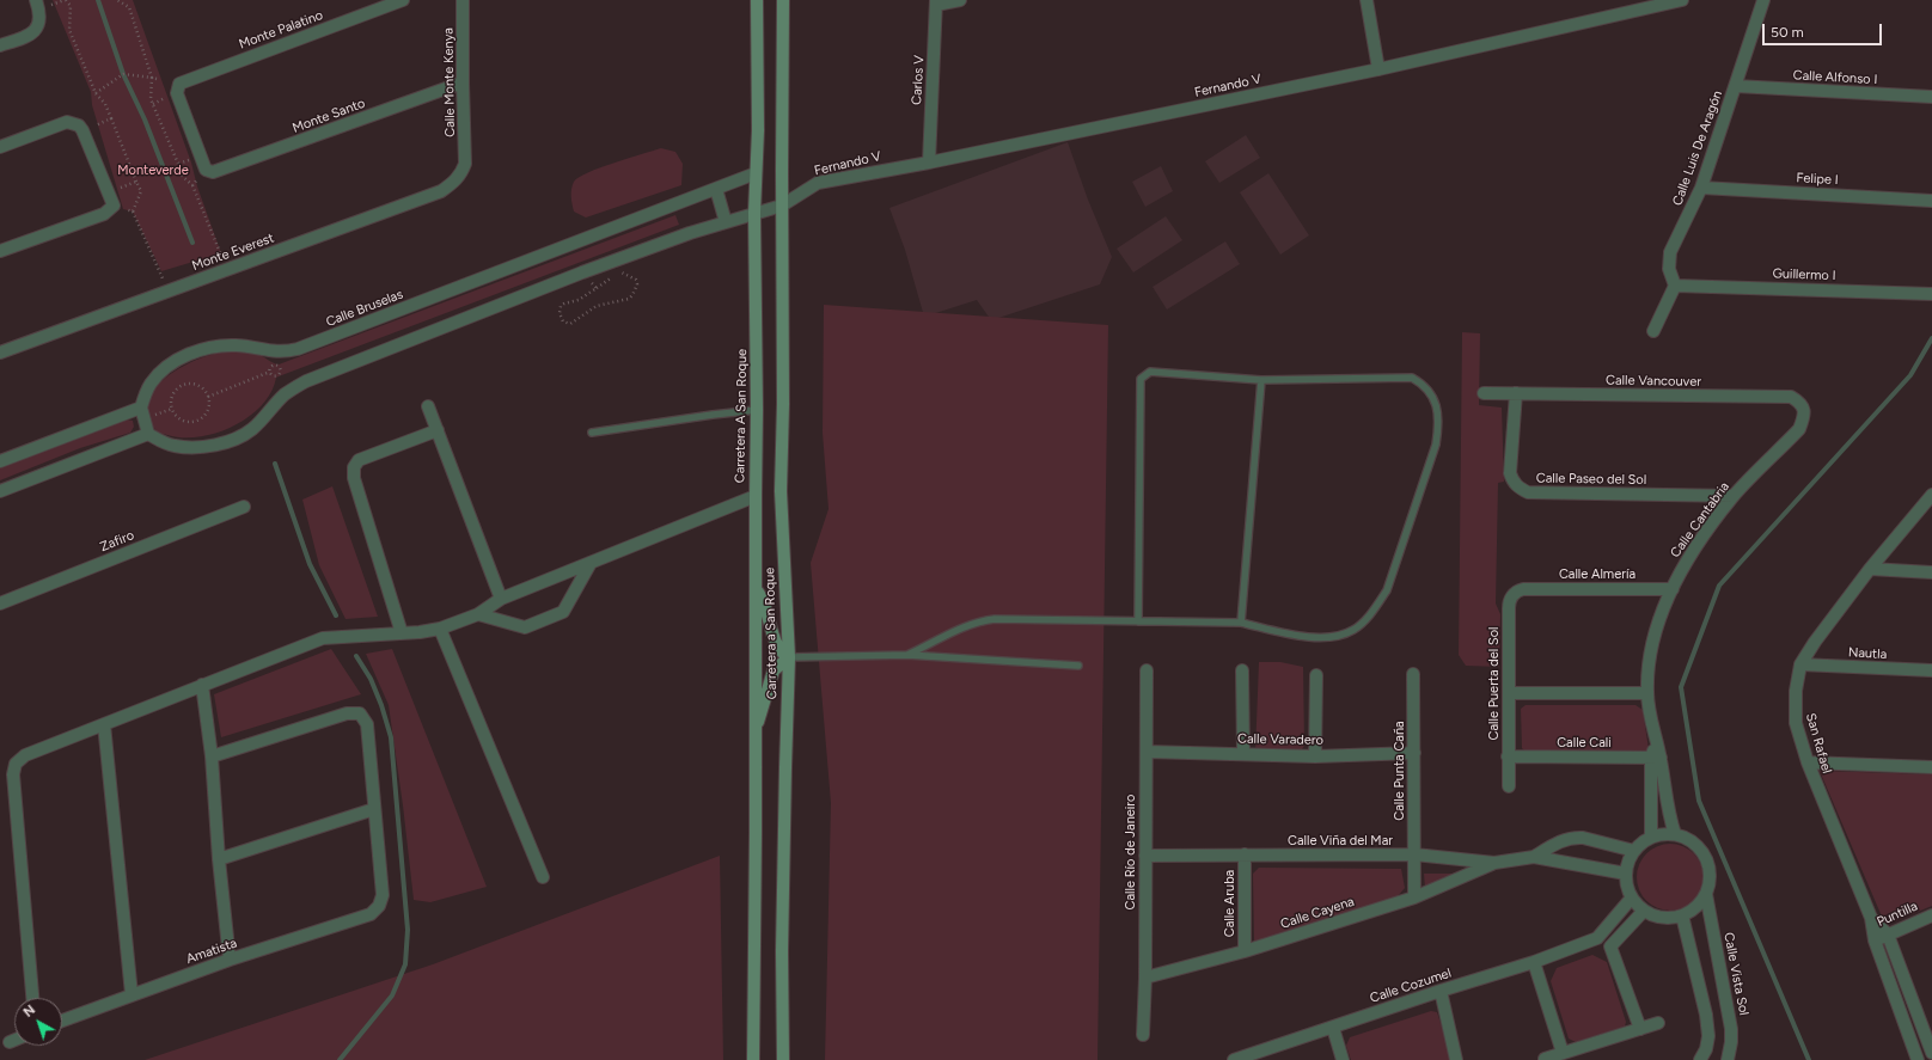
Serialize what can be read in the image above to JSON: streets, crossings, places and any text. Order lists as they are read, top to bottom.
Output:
{
  "streets": {
    "main road": ["Carretera A San Roque", "Carretera a San Roque"],
    "street": [
      "Monte Palatino",
      "Calle Alfonso I",
      "Carlos V",
      "Calle Monte Kenya",
      "Fernando V",
      "Monte Santo",
      "Calle Luis De Aragón",
      "Felipe I",
      "Monte Everest",
      "Guillermo I",
      "Calle Bruselas",
      "Calle Vancouver",
      "Calle Paseo del Sol",
      "Calle Cantabria",
      "Zafiro",
      "Calle Almería",
      "Nautla",
      "Calle Puerta del Sol",
      "Calle Varadero",
      "Calle Cali",
      "San Rafael",
      "Calle Punta Caña",
      "Calle Viña del Mar",
      "Calle Río de Janeiro",
      "Calle Aruba",
      "Calle Cayena",
      "Puntilla",
      "Amatista",
      "Calle Vista Sol",
      "Calle Cozumel"
    ]
  },
  "crossings": [
    ["Monte Palatino", "Monte Santo"],
    ["Calle Alfonso I", "Calle Luis De Aragón"],
    ["Carlos V", "Fernando V"],
    ["Calle Monte Kenya", "Monte Santo"],
    ["Calle Monte Kenya", "Monte Everest"],
    ["Fernando V", "Carretera A San Roque"],
    ["Fernando V", "Carretera a San Roque"],
    ["Calle Luis De Aragón", "Felipe I"],
    ["Calle Luis De Aragón", "Guillermo I"],
    ["Calle Bruselas", "Carretera A San Roque"],
    ["Calle Vancouver", "Calle Paseo del Sol"],
    ["Calle Vancouver", "Calle Cantabria"],
    ["Calle Paseo del Sol", "Calle Cantabria"],
    ["Calle Cantabria", "Calle Almería"],
    ["Calle Cantabria", "Calle Cali"],
    ["Calle Cantabria", "Calle Viña del Mar"],
    ["Calle Cantabria", "Calle Vista Sol"],
    ["Calle Cantabria", "Calle Cozumel"],
    ["Calle Almería", "Calle Puerta del Sol"],
    ["Nautla", "San Rafael"],
    ["Calle Puerta del Sol", "Calle Cali"],
    ["Calle Varadero", "Calle Punta Caña"],
    ["Calle Varadero", "Calle Río de Janeiro"],
    ["San Rafael", "Puntilla"],
    ["Calle Punta Caña", "Calle Viña del Mar"],
    ["Calle Punta Caña", "Calle Cayena"],
    ["Calle Viña del Mar", "Calle Río de Janeiro"],
    ["Calle Viña del Mar", "Calle Aruba"],
    ["Calle Viña del Mar", "Calle Cayena"],
    ["Calle Viña del Mar", "Calle Vista Sol"],
    ["Calle Viña del Mar", "Calle Cozumel"],
    ["Calle Río de Janeiro", "Calle Cayena"],
    ["Calle Aruba", "Calle Cayena"],
    ["Calle Vista Sol", "Calle Cozumel"]
  ],
  "parks": ["Monteverde"],
  "scale_bar": "50 m",
  "north": "top left"
}
